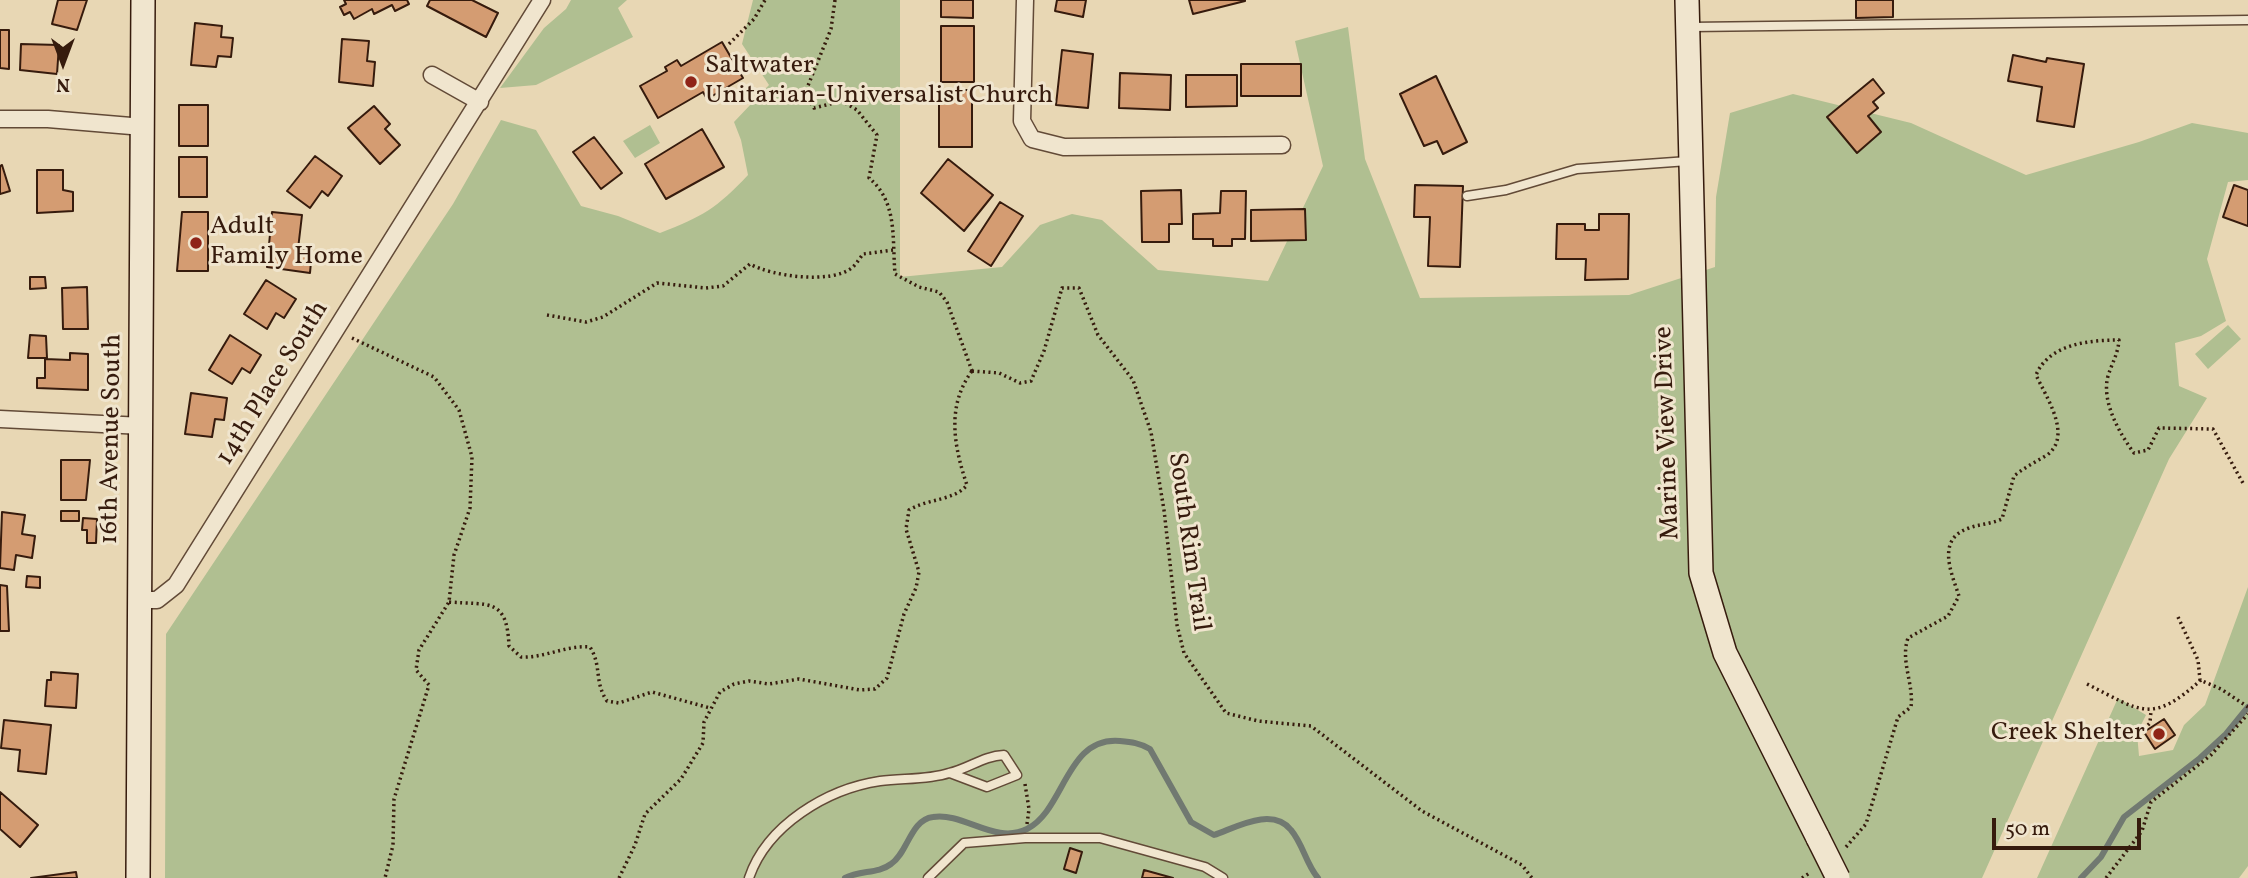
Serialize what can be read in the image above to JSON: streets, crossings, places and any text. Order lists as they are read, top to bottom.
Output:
{
  "streets": {
    "main road": ["Marine View Drive", "16th Avenue South"],
    "street": ["14th Place South"],
    "path": ["South Rim Trail"]
  },
  "crossings": [
    ["14th Place South", "16th Avenue South"]
  ],
  "places": ["Saltwater Unitarian-Universalist Church", "Adult Family Home", "Creek Shelter"],
  "scale_bar": "50 m",
  "north": "bottom"
}
